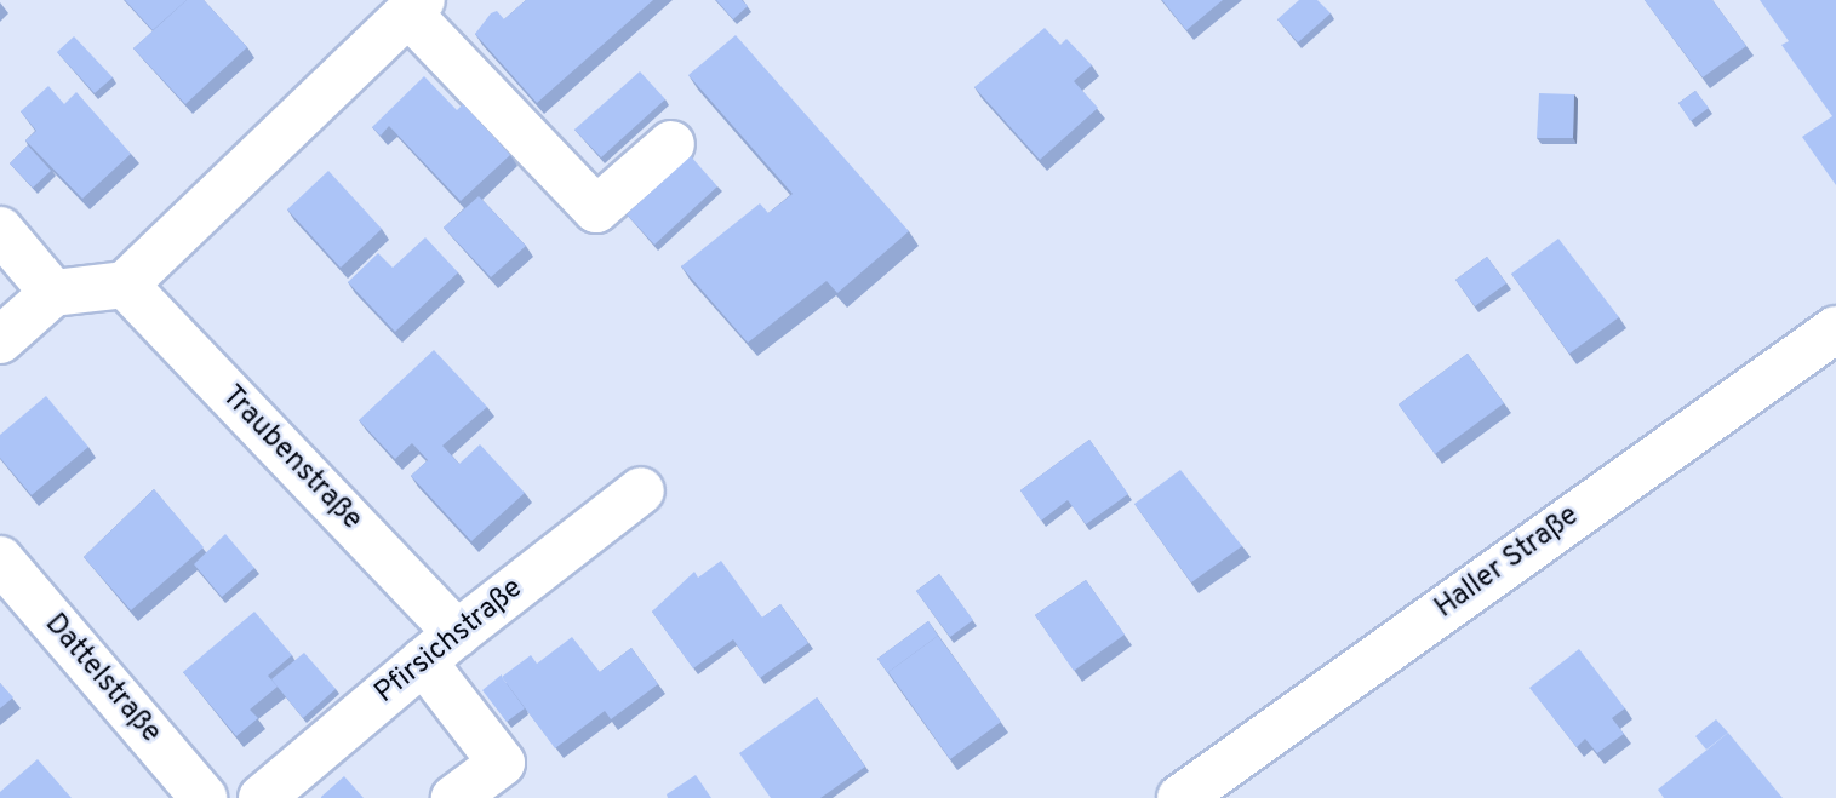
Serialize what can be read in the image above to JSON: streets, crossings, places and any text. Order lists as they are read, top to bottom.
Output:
{
  "streets": {
    "street": [
      "Traubenstraße",
      "Haller Straße",
      "Pfirsichstraße",
      "Dattelstraße"
    ]
  },
  "crossings": [
    ["Traubenstraße", "Pfirsichstraße"]
  ]
}
